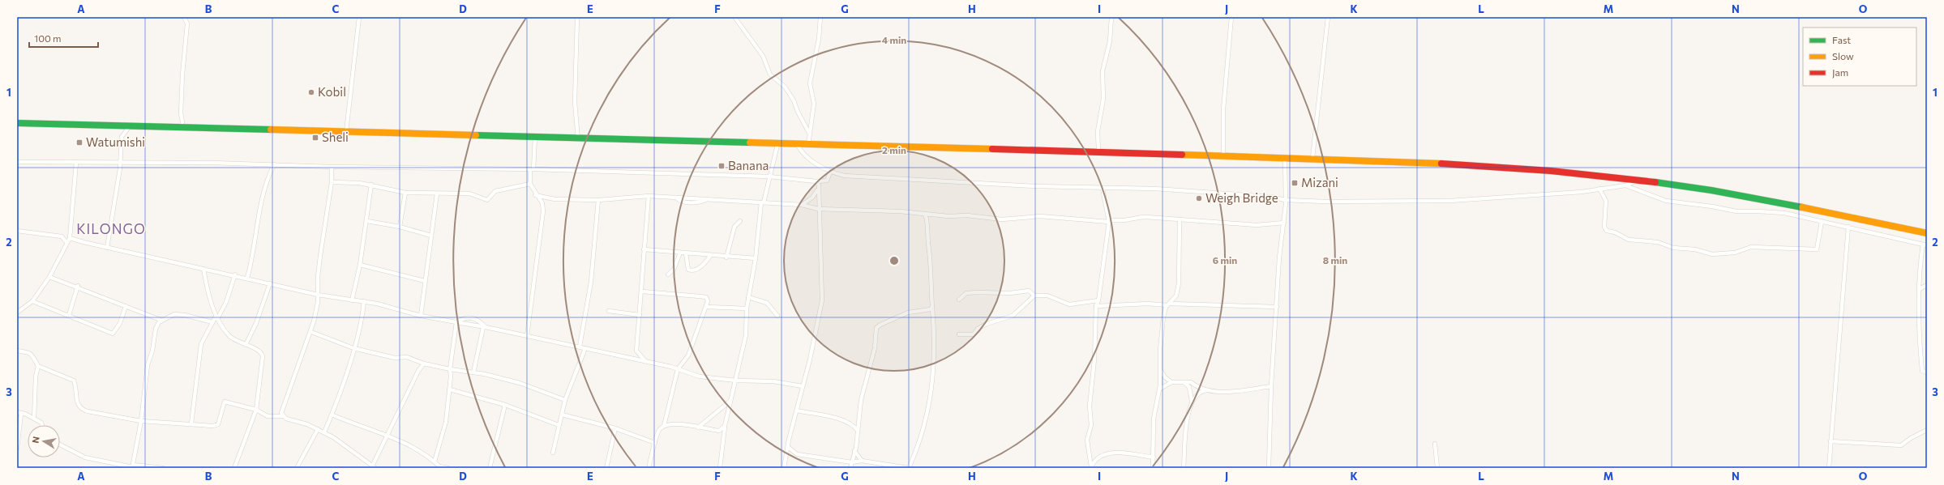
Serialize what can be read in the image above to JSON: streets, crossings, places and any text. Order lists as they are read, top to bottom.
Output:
{
  "districts": ["KILONGO"],
  "places": {
    "other": ["Kobil", "Weigh Bridge"],
    "transit": [
      "Sheli",
      "Watumishi",
      "Banana",
      "Mizani"
    ]
  },
  "legend": ["Fast", "Slow", "Jam"],
  "scale_bar": "100 m",
  "north": "left",
  "grid": {
    "columns": [
      "A",
      "B",
      "C",
      "D",
      "E",
      "F",
      "G",
      "H",
      "I",
      "J",
      "K",
      "L",
      "M",
      "N",
      "O"
    ],
    "rows": ["1", "2", "3"]
  },
  "rings": [
    "4 min",
    "2 min",
    "6 min",
    "8 min"
  ]
}
